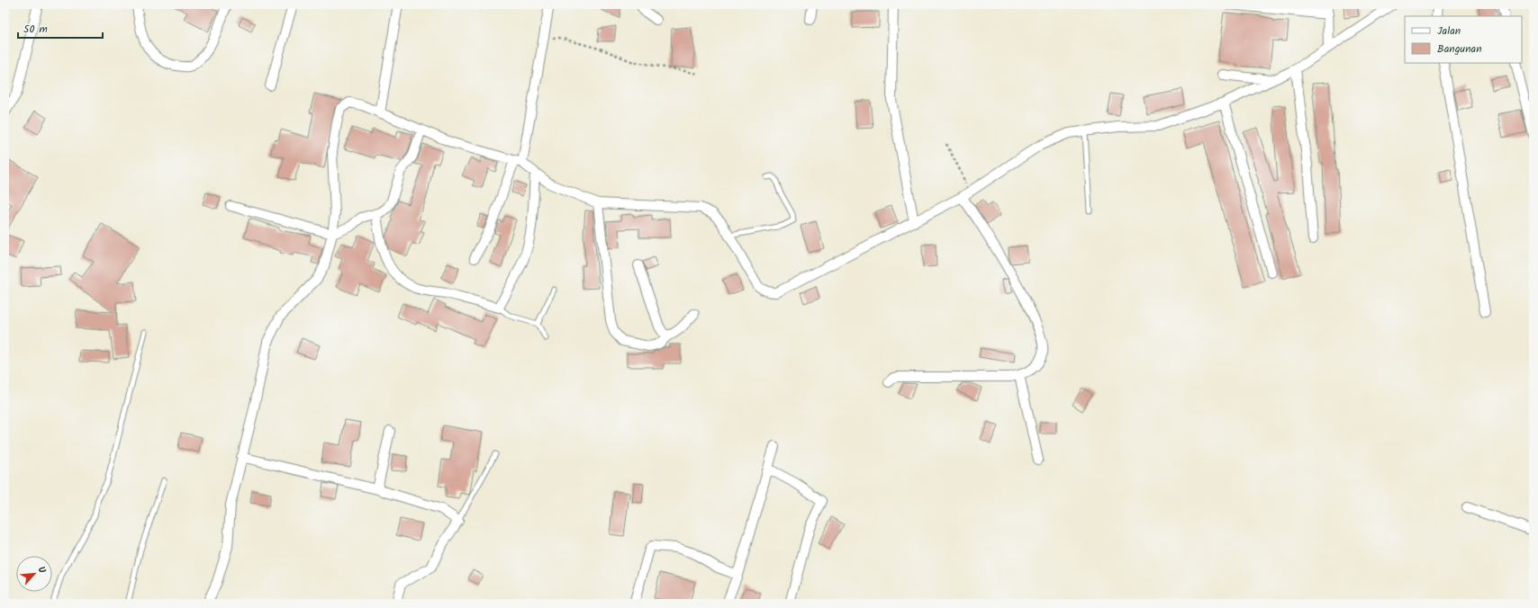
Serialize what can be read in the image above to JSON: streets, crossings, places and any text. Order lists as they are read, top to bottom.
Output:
{
  "legend": ["Jalan", "Bangunan"],
  "scale_bar": "50 m",
  "north": "top right"
}
